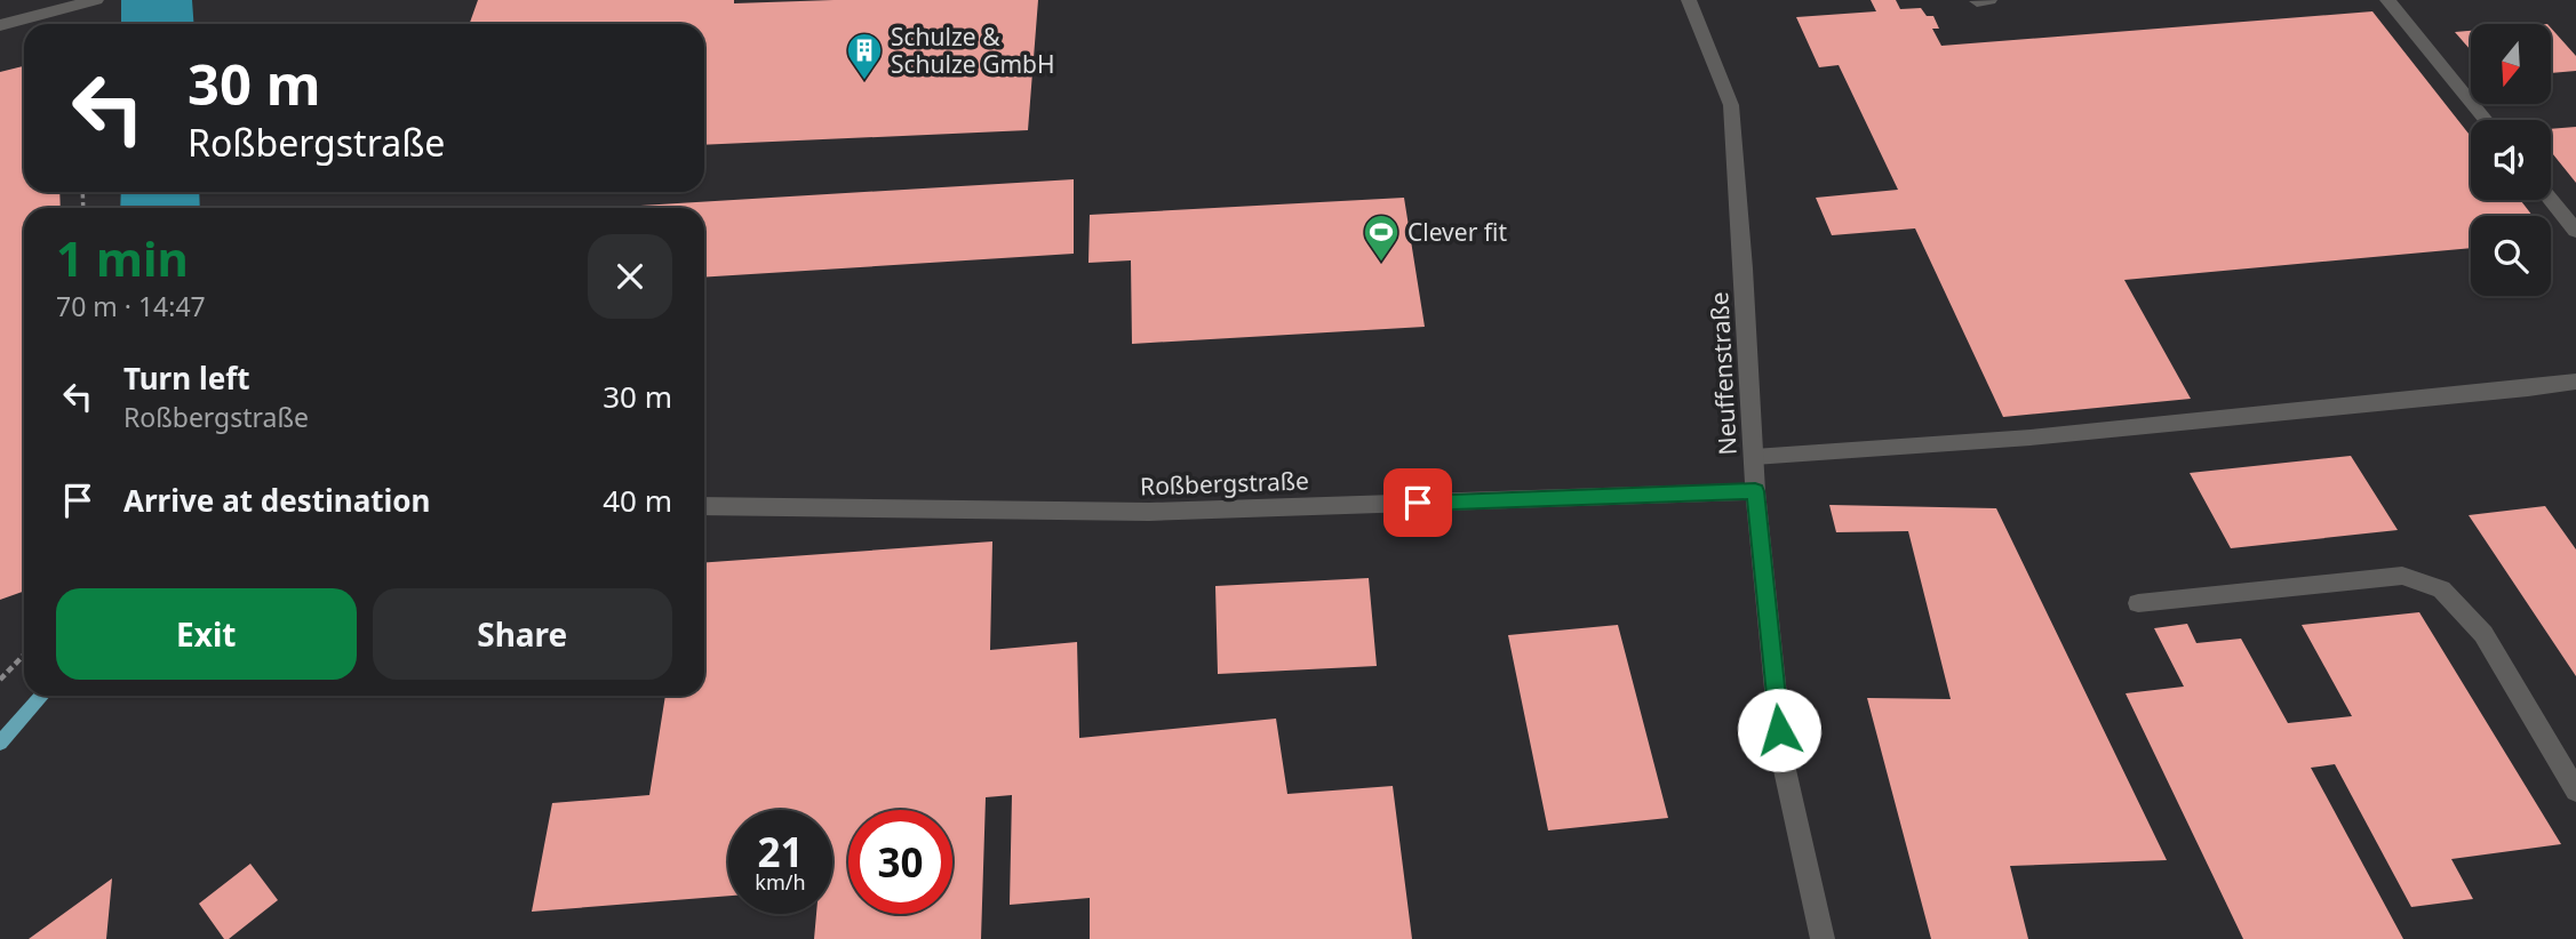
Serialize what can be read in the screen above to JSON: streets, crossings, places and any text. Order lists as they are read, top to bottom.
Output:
{
  "streets": {
    "street": ["Neuffenstraße", "Roßbergstraße"]
  },
  "crossings": [
    ["Neuffenstraße", "Roßbergstraße"]
  ],
  "places": {
    "building": ["Schulze & Schulze GmbH"],
    "sports": ["Clever fit"]
  },
  "north": "bottom",
  "page": {
    "turn": ["30 m", "Roßbergstraße"],
    "heading": ["1 min", "70 m · 14:47"],
    "list": [
      {
        "name": "Turn left",
        "note": "Roßbergstraße",
        "value": "30 m"
      },
      {
        "name": "Arrive at destination",
        "value": "40 m"
      }
    ],
    "buttons": ["Exit", "Share"],
    "speed": "21 km/h",
    "limit": "30"
  }
}
